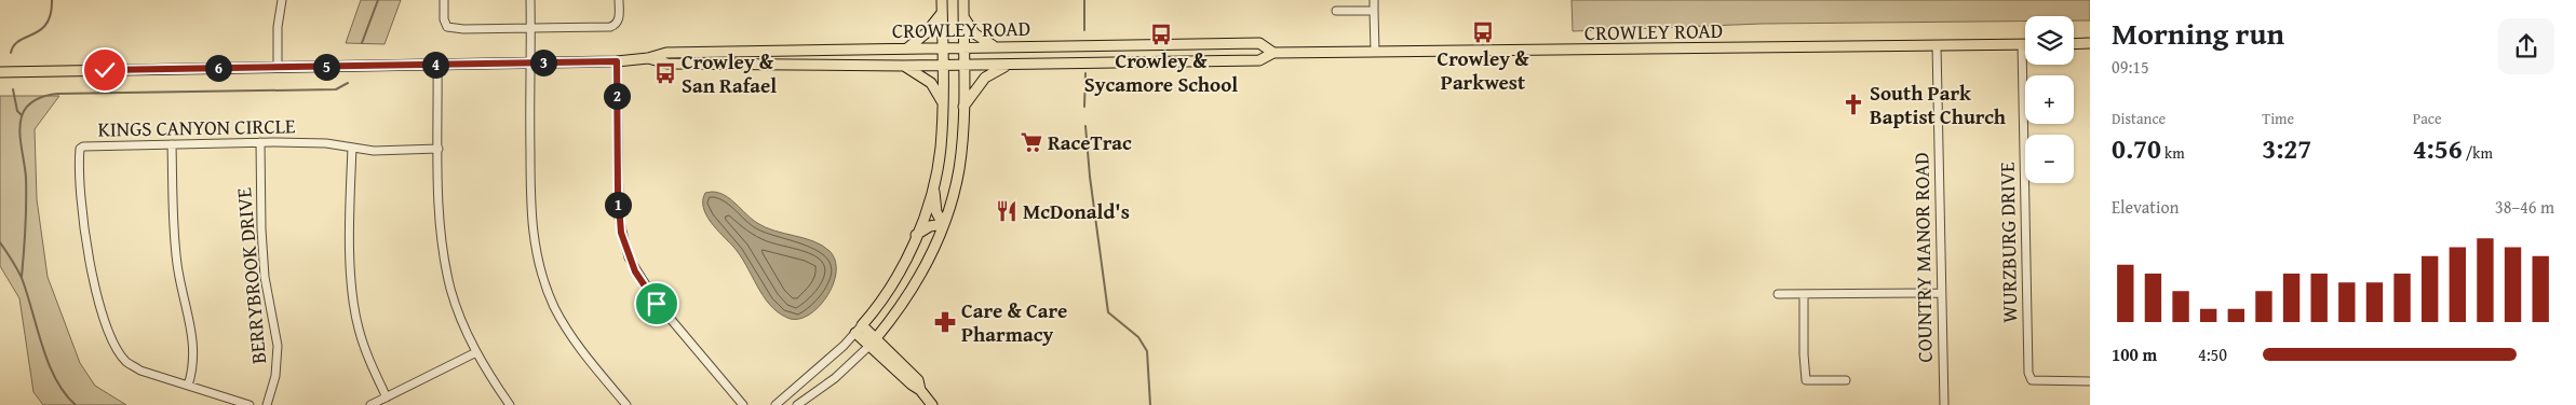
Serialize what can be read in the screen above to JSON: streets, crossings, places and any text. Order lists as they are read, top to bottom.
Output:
{
  "streets": {
    "main road": ["CROWLEY ROAD"],
    "street": [
      "KINGS CANYON CIRCLE",
      "WURZBURG DRIVE",
      "COUNTRY MANOR ROAD",
      "BERRYBROOK DRIVE"
    ]
  },
  "crossings": [
    ["CROWLEY ROAD", "WURZBURG DRIVE"],
    ["CROWLEY ROAD", "COUNTRY MANOR ROAD"],
    ["KINGS CANYON CIRCLE", "BERRYBROOK DRIVE"]
  ],
  "places": {
    "bus stop": ["Crowley & Parkwest", "Crowley & Sycamore School", "Crowley & San Rafael"],
    "church": ["South Park Baptist Church"],
    "supermarket": ["RaceTrac"],
    "restaurant": ["McDonald's"],
    "pharmacy": ["Care & Care Pharmacy"]
  },
  "page": {
    "heading": ["Morning run", "09:15"],
    "map_buttons": ["+", "−"],
    "pins": [
      "3",
      "4",
      "5",
      "6",
      "2",
      "1"
    ],
    "stats": [
      ["Distance", "0.70 km"],
      ["Time", "3:27"],
      ["Pace", "4:56 /km"]
    ],
    "chart": ["Elevation", "38–46 m"],
    "list": [
      {
        "name": "100 m",
        "note": "4:50"
      }
    ]
  }
}
